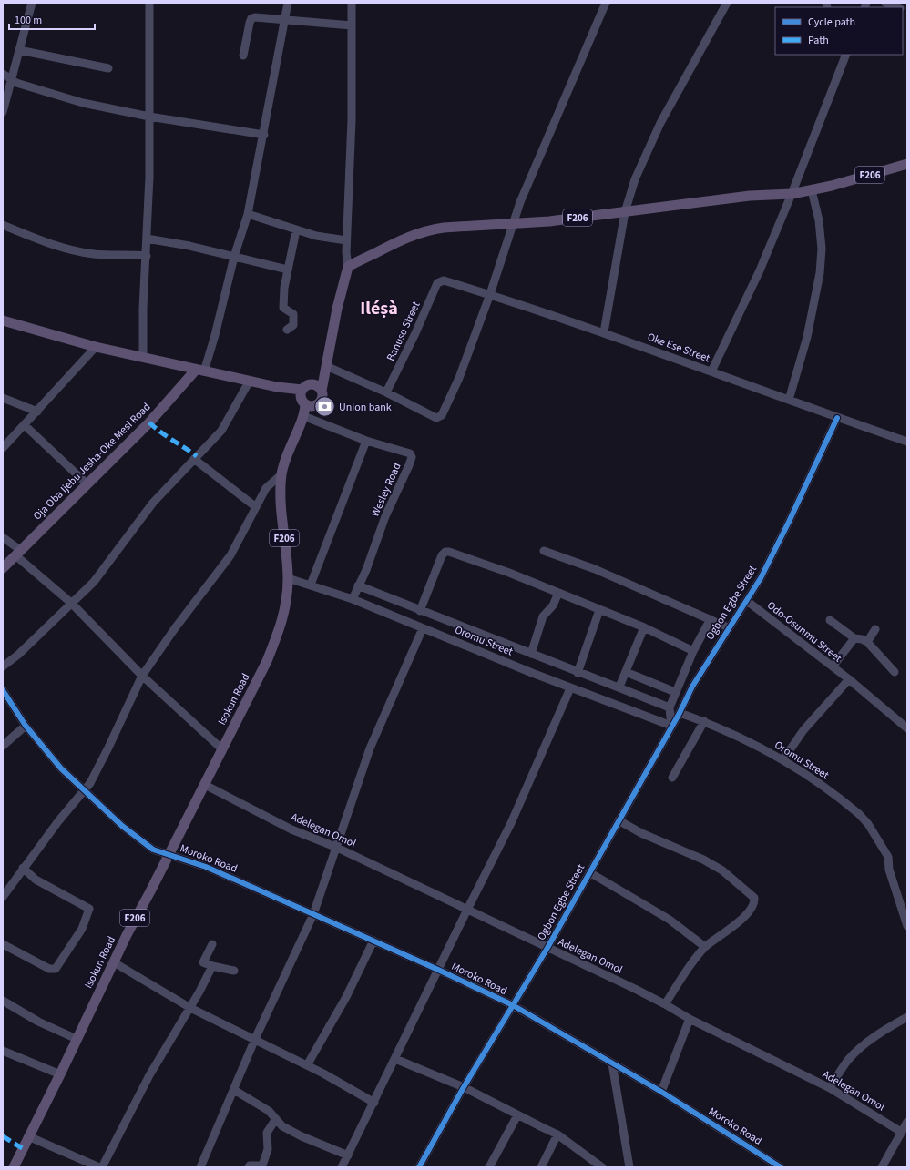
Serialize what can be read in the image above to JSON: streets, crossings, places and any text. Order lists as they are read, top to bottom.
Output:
{
  "streets": {
    "main road": ["F206", "Oja Oba Ijebu Jesha-Oke Mesi Road", "Isokun Road"],
    "street": [
      "Banuso Street",
      "Oke Ese Street",
      "Wesley Road",
      "Ogbon Egbe Street",
      "Odo-Osunmu Street",
      "Oromu Street",
      "Adelegan Omol",
      "Moroko Road"
    ]
  },
  "crossings": [
    ["F206", "Wesley Road"],
    ["F206", "Oromu Street"],
    ["F206", "Isokun Road"],
    ["Banuso Street", "Oke Ese Street"],
    ["Oke Ese Street", "Ogbon Egbe Street"],
    ["Wesley Road", "Oromu Street"],
    ["Ogbon Egbe Street", "Odo-Osunmu Street"],
    ["Ogbon Egbe Street", "Oromu Street"],
    ["Ogbon Egbe Street", "Adelegan Omol"],
    ["Ogbon Egbe Street", "Moroko Road"],
    ["Oromu Street", "Isokun Road"],
    ["Isokun Road", "Adelegan Omol"],
    ["Isokun Road", "Moroko Road"]
  ],
  "districts": ["Iléṣà"],
  "places": {
    "bank": ["Union bank"]
  },
  "legend": ["Cycle path", "Path"],
  "scale_bar": "100 m"
}
